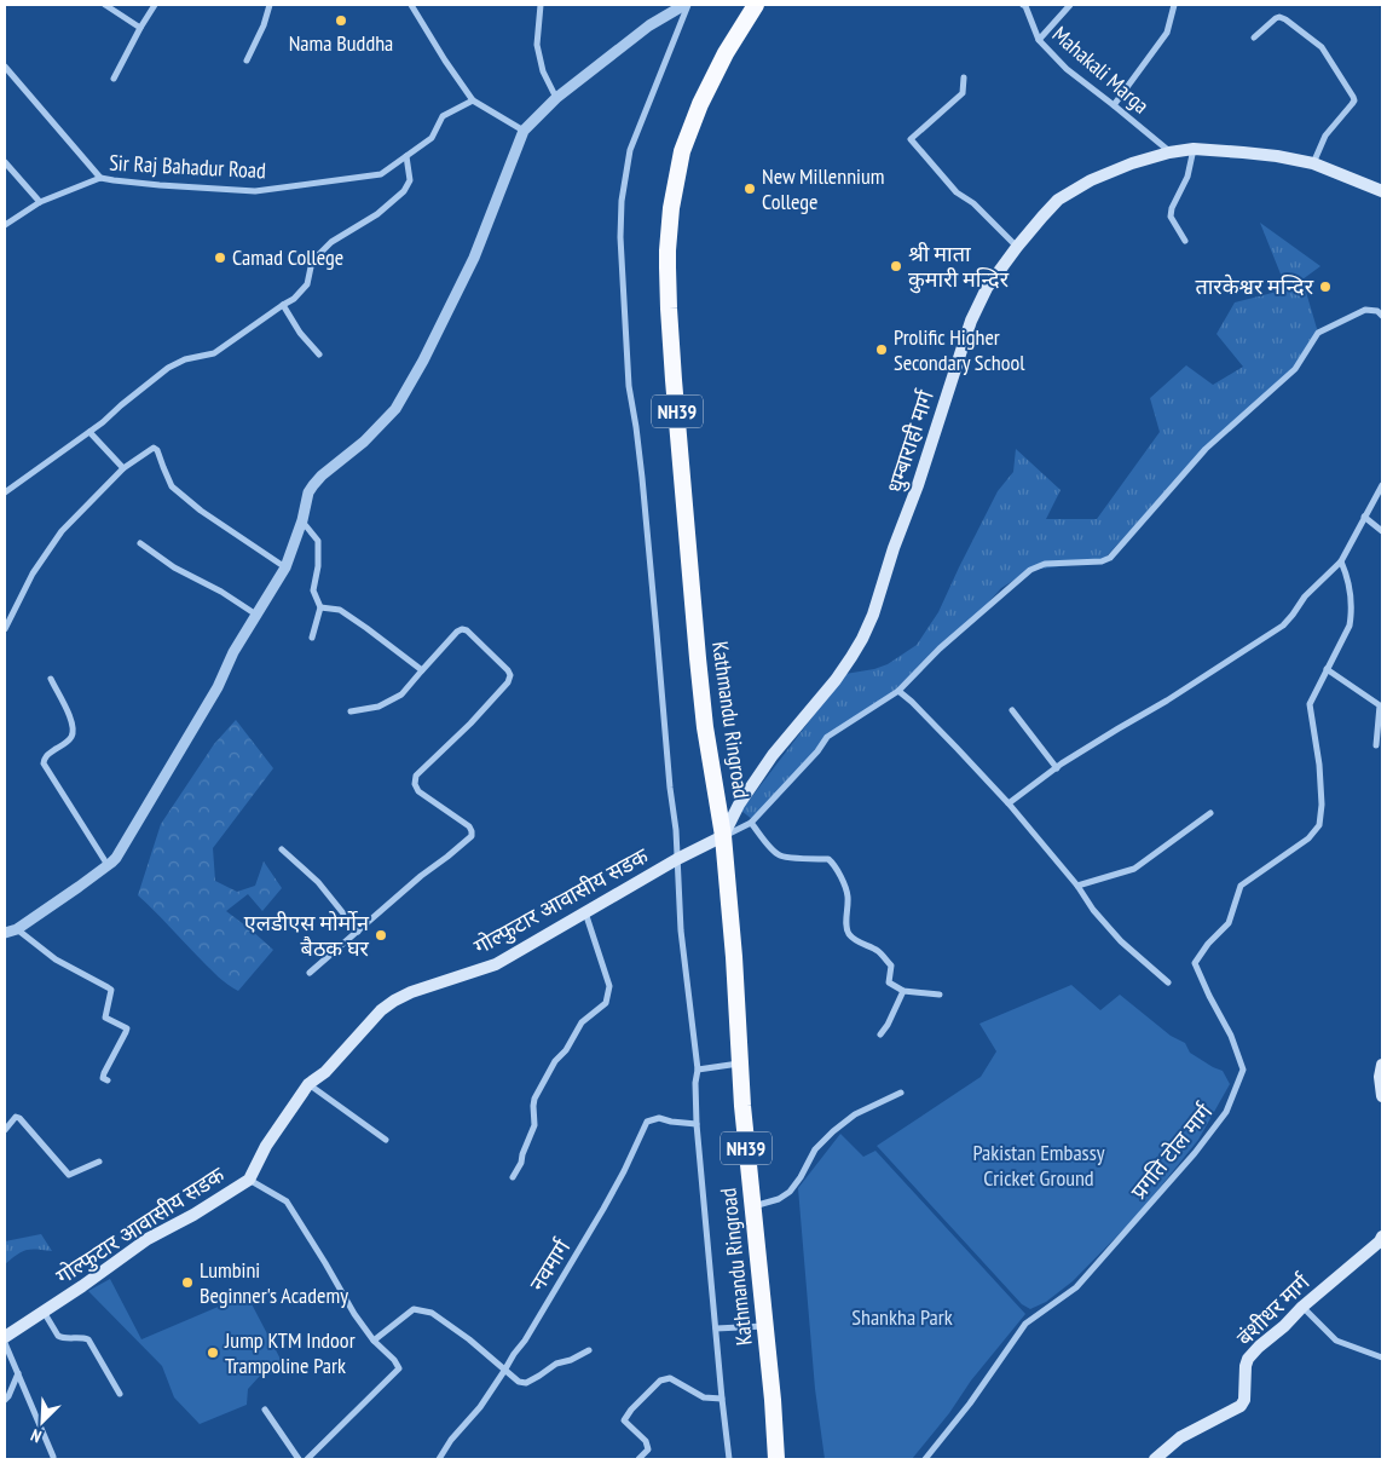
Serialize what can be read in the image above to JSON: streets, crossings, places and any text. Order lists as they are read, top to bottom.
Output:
{
  "streets": {
    "highway": ["NH39", "Kathmandu Ringroad"],
    "main road": ["धुम्बाराही मार्ग", "गोल्फुटार आवासीय सडक", "बंशीधर मार्ग"],
    "street": [
      "Mahakali Marga",
      "Sir Raj Bahadur Road",
      "प्रगति टोल मार्ग",
      "नवमार्ग"
    ]
  },
  "crossings": [
    ["Mahakali Marga", "धुम्बाराही मार्ग"],
    ["धुम्बाराही मार्ग", "Kathmandu Ringroad"],
    ["धुम्बाराही मार्ग", "गोल्फुटार आवासीय सडक"],
    ["Kathmandu Ringroad", "गोल्फुटार आवासीय सडक"]
  ],
  "parks": ["Pakistan Embassy Cricket Ground", "Shankha Park"],
  "places": [
    "Nama Buddha",
    "New Millennium College",
    "Camad College",
    "श्री माता कुमारी मन्दिर",
    "तारकेश्वर मन्दिर",
    "Prolific Higher Secondary School",
    "एलडीएस मोर्मोन बैठक घर",
    "Lumbini Beginner's Academy",
    "Jump KTM Indoor Trampoline Park"
  ],
  "north": "bottom left"
}
